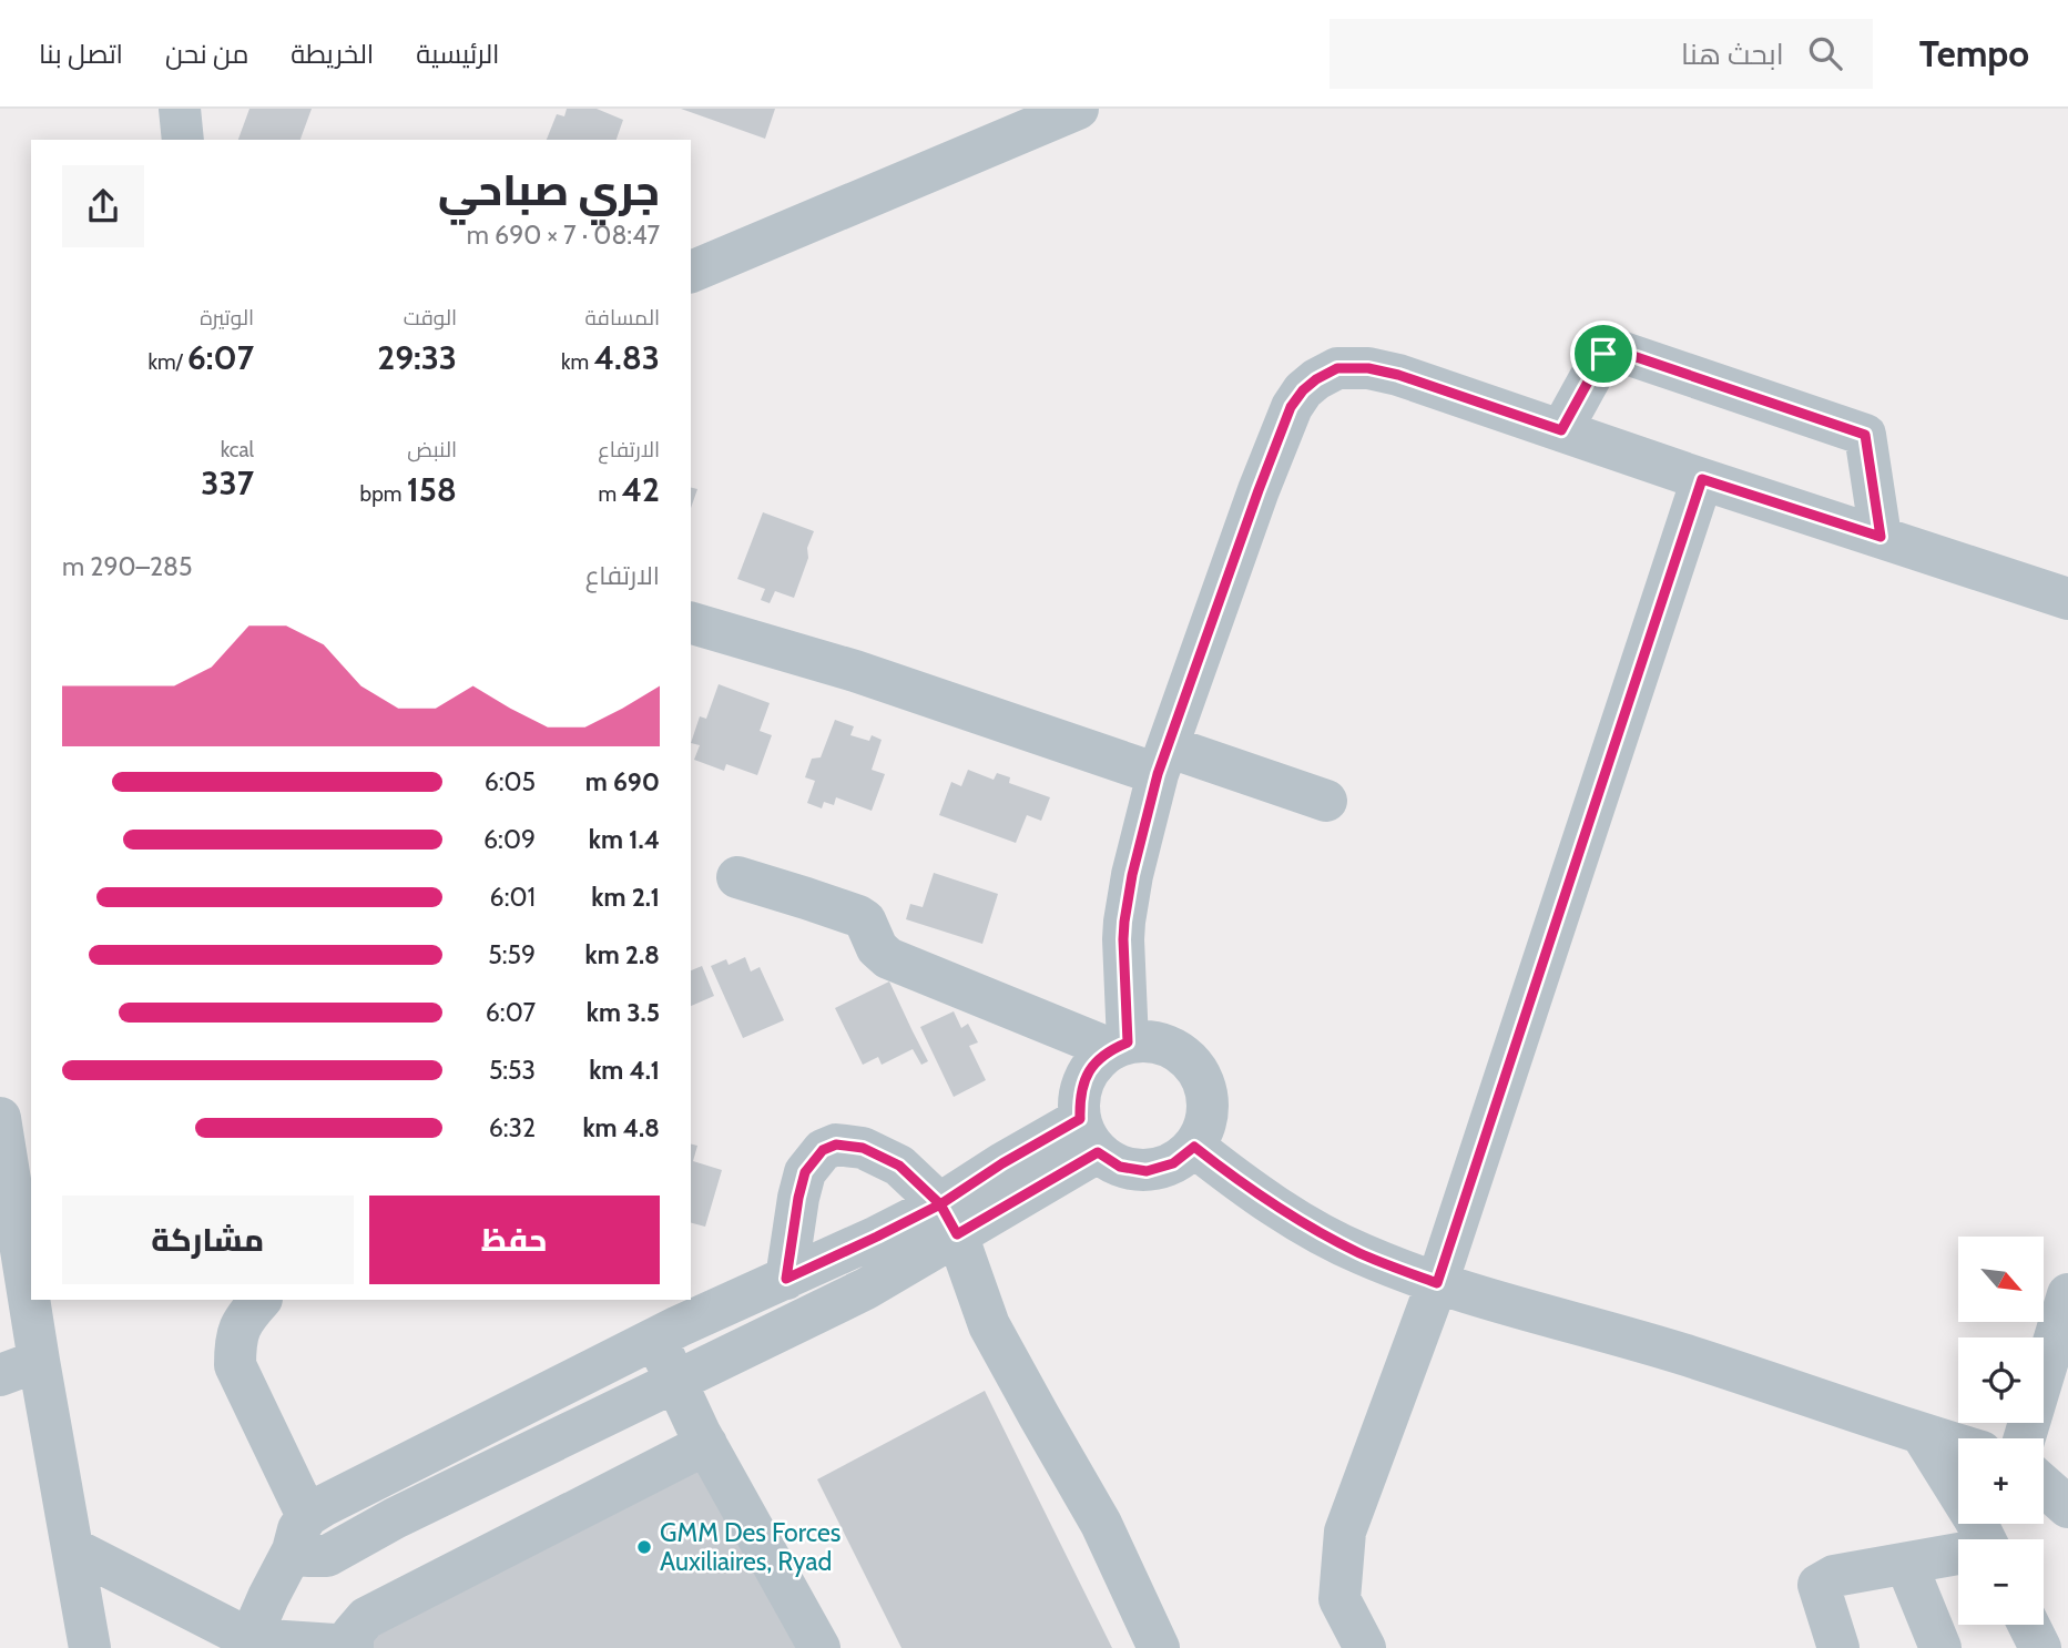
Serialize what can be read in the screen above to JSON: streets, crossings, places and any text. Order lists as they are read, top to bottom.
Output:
{
  "places": ["GMM Des Forces Auxiliaires, Ryad"],
  "north": "bottom right",
  "page": {
    "header": "Tempo",
    "search": "ابحث هنا",
    "nav": [
      "الرئيسية",
      "الخريطة",
      "من نحن",
      "اتصل بنا"
    ],
    "heading": ["جري صباحي", "08:47 · 7 × 690 m"],
    "stats": [
      ["المسافة", "4.83 km"],
      ["الوقت", "29:33"],
      ["الوتيرة", "6:07 /km"],
      ["الارتفاع", "42 m"],
      ["النبض", "158 bpm"],
      ["kcal", "337"]
    ],
    "chart": ["الارتفاع", "285–290 m"],
    "list": [
      {
        "name": "690 m",
        "note": "6:05"
      },
      {
        "name": "1.4 km",
        "note": "6:09"
      },
      {
        "name": "2.1 km",
        "note": "6:01"
      },
      {
        "name": "2.8 km",
        "note": "5:59"
      },
      {
        "name": "3.5 km",
        "note": "6:07"
      },
      {
        "name": "4.1 km",
        "note": "5:53"
      },
      {
        "name": "4.8 km",
        "note": "6:32"
      }
    ],
    "buttons": ["حفظ", "مشاركة"],
    "map_buttons": ["+", "−"]
  }
}
